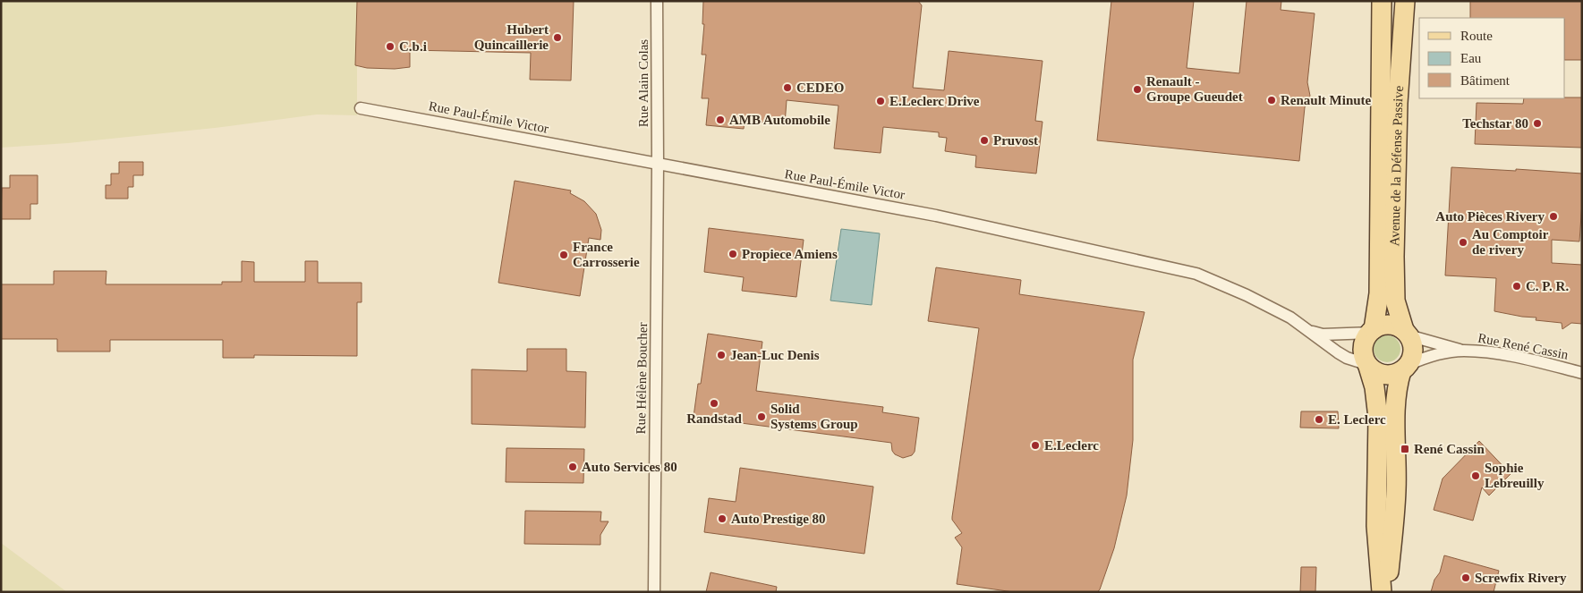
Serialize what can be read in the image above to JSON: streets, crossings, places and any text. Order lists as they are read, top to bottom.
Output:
{
  "streets": {
    "main road": ["Avenue de la Défense Passive"],
    "street": [
      "Rue Alain Colas",
      "Rue Paul-Émile Victor",
      "Rue René Cassin",
      "Rue Hélène Boucher"
    ]
  },
  "crossings": [
    ["Rue Alain Colas", "Rue Paul-Émile Victor"],
    ["Rue Alain Colas", "Rue Hélène Boucher"],
    ["Rue Paul-Émile Victor", "Avenue de la Défense Passive"],
    ["Rue Paul-Émile Victor", "Rue René Cassin"],
    ["Rue Paul-Émile Victor", "Rue Hélène Boucher"],
    ["Avenue de la Défense Passive", "Rue René Cassin"]
  ],
  "places": {
    "other": [
      "Hubert Quincaillerie",
      "C.b.i",
      "CEDEO",
      "Renault - Groupe Gueudet",
      "Renault Minute",
      "E.Leclerc Drive",
      "AMB Automobile",
      "Techstar 80",
      "Pruvost",
      "Auto Pièces Rivery",
      "Au Comptoir de rivery",
      "Propiece Amiens",
      "France Carrosserie",
      "C. P. R.",
      "Jean-Luc Denis",
      "Randstad",
      "Solid Systems Group",
      "E. Leclerc",
      "E.Leclerc",
      "Auto Services 80",
      "Sophie Lebreuilly",
      "Auto Prestige 80",
      "Screwfix Rivery"
    ],
    "transit": ["René Cassin"]
  },
  "legend": ["Route", "Eau", "Bâtiment"]
}
